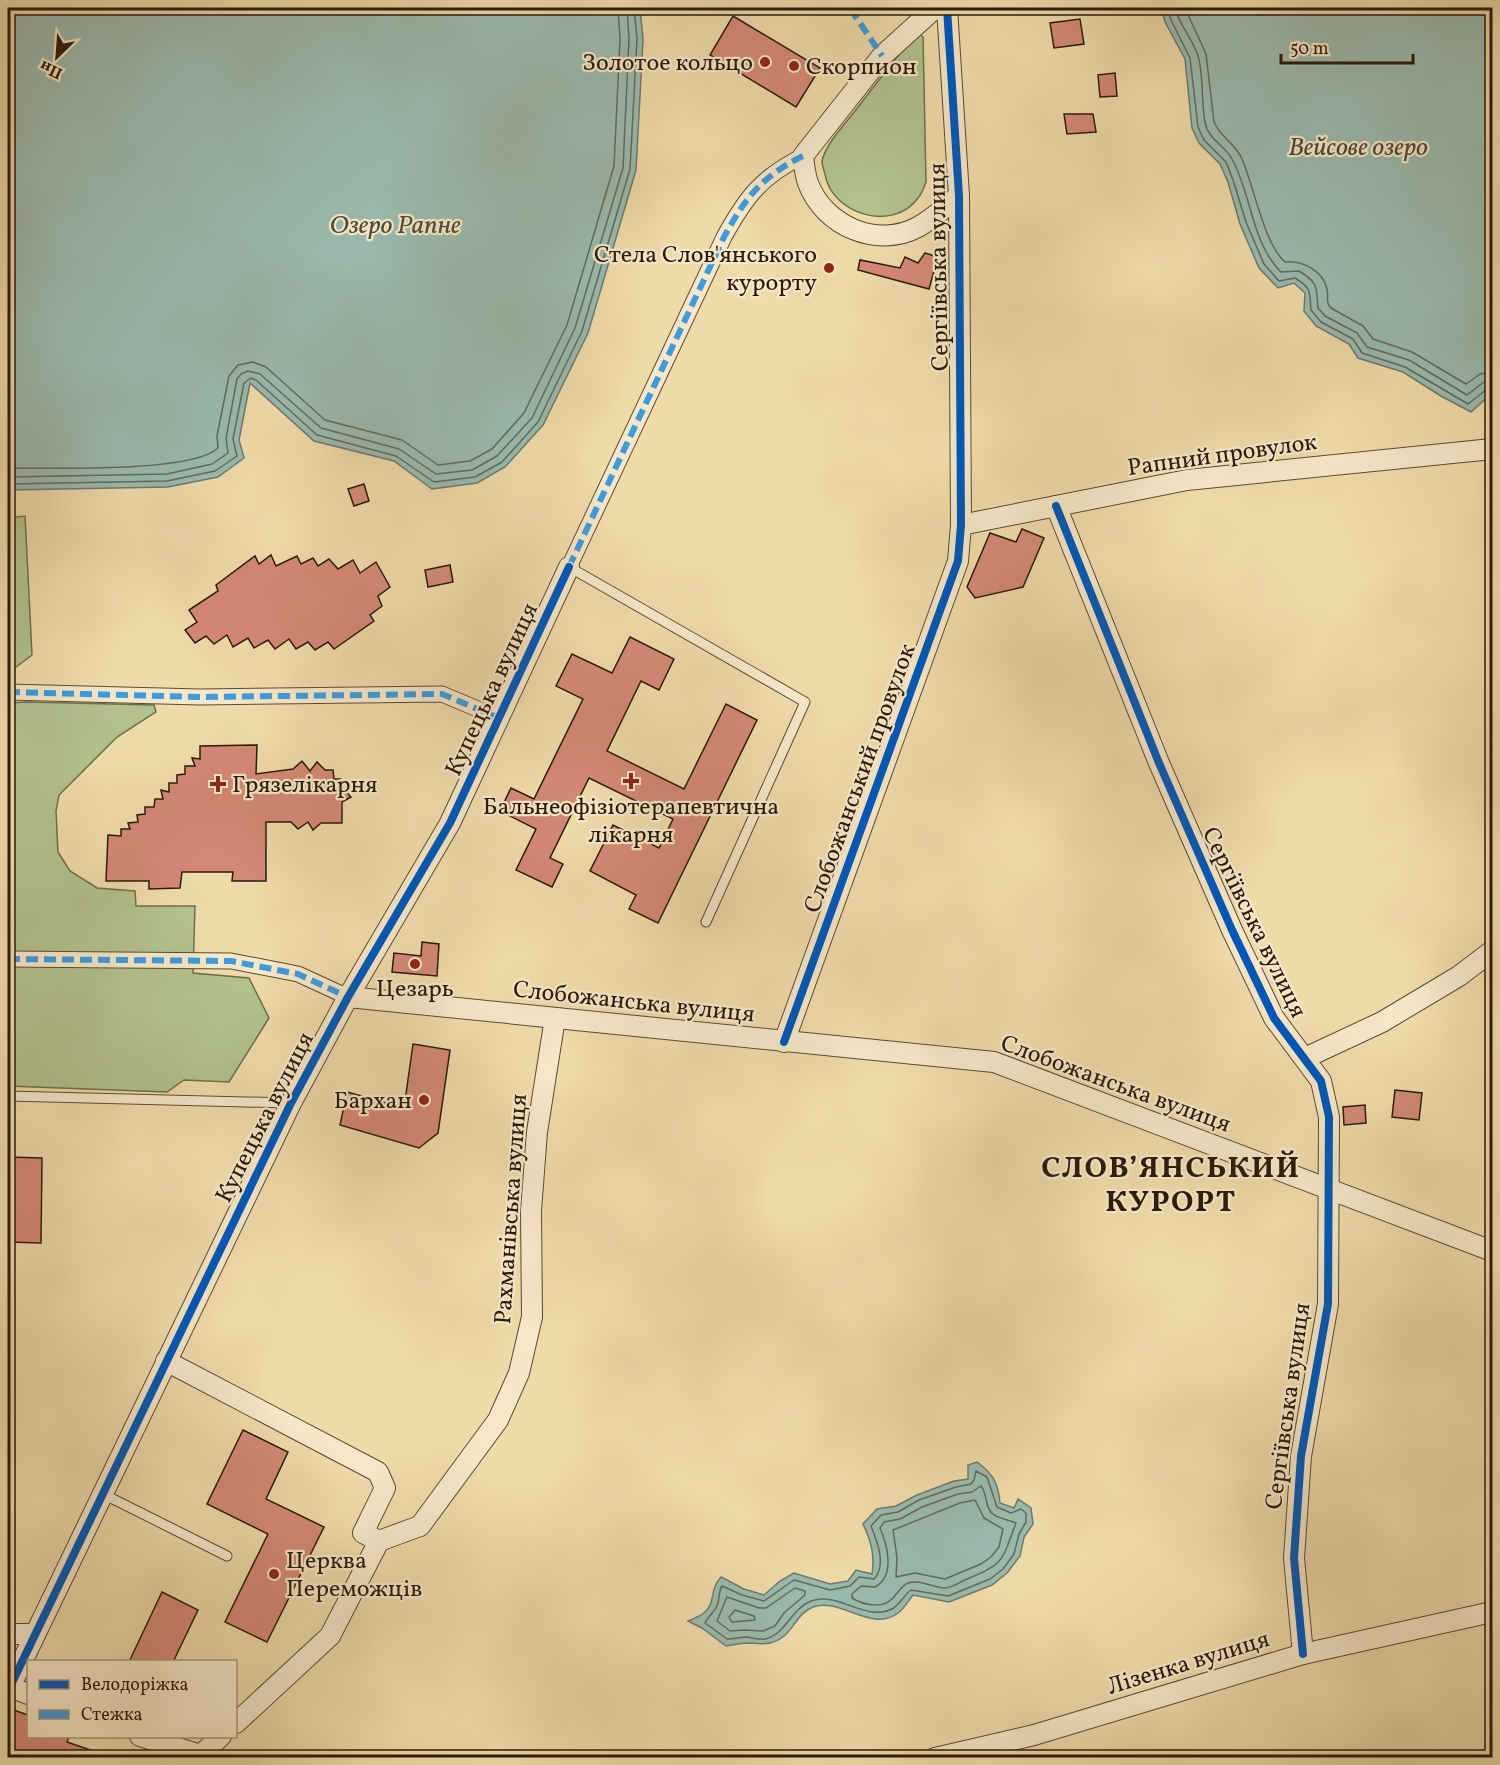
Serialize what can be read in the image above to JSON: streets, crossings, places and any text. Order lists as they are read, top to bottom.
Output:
{
  "streets": {
    "street": [
      "Сергіївська вулиця",
      "Рапний провулок",
      "Купецька вулиця",
      "Слобожанський провулок",
      "Слобожанська вулиця",
      "Рахманівська вулиця",
      "Лізенка вулиця"
    ]
  },
  "crossings": [
    ["Сергіївська вулиця", "Рапний провулок"],
    ["Сергіївська вулиця", "Слобожанський провулок"],
    ["Сергіївська вулиця", "Слобожанська вулиця"],
    ["Сергіївська вулиця", "Лізенка вулиця"],
    ["Рапний провулок", "Слобожанський провулок"],
    ["Купецька вулиця", "Слобожанська вулиця"],
    ["Слобожанський провулок", "Слобожанська вулиця"],
    ["Слобожанська вулиця", "Рахманівська вулиця"]
  ],
  "districts": ["СЛОВ’ЯНСЬКИЙ КУРОРТ"],
  "water": ["Вейсове озеро", "Озеро Рапне"],
  "places": {
    "other": [
      "Золотое кольцо",
      "Скорпион",
      "Стела Слов'янського курорту",
      "Цезарь",
      "Бархан",
      "Церква Переможців"
    ],
    "health": ["Бальнеофізіотерапевтична лікарня", "Грязелікарня"]
  },
  "legend": ["Велодоріжка", "Стежка"],
  "scale_bar": "50 m",
  "north": "bottom left"
}
